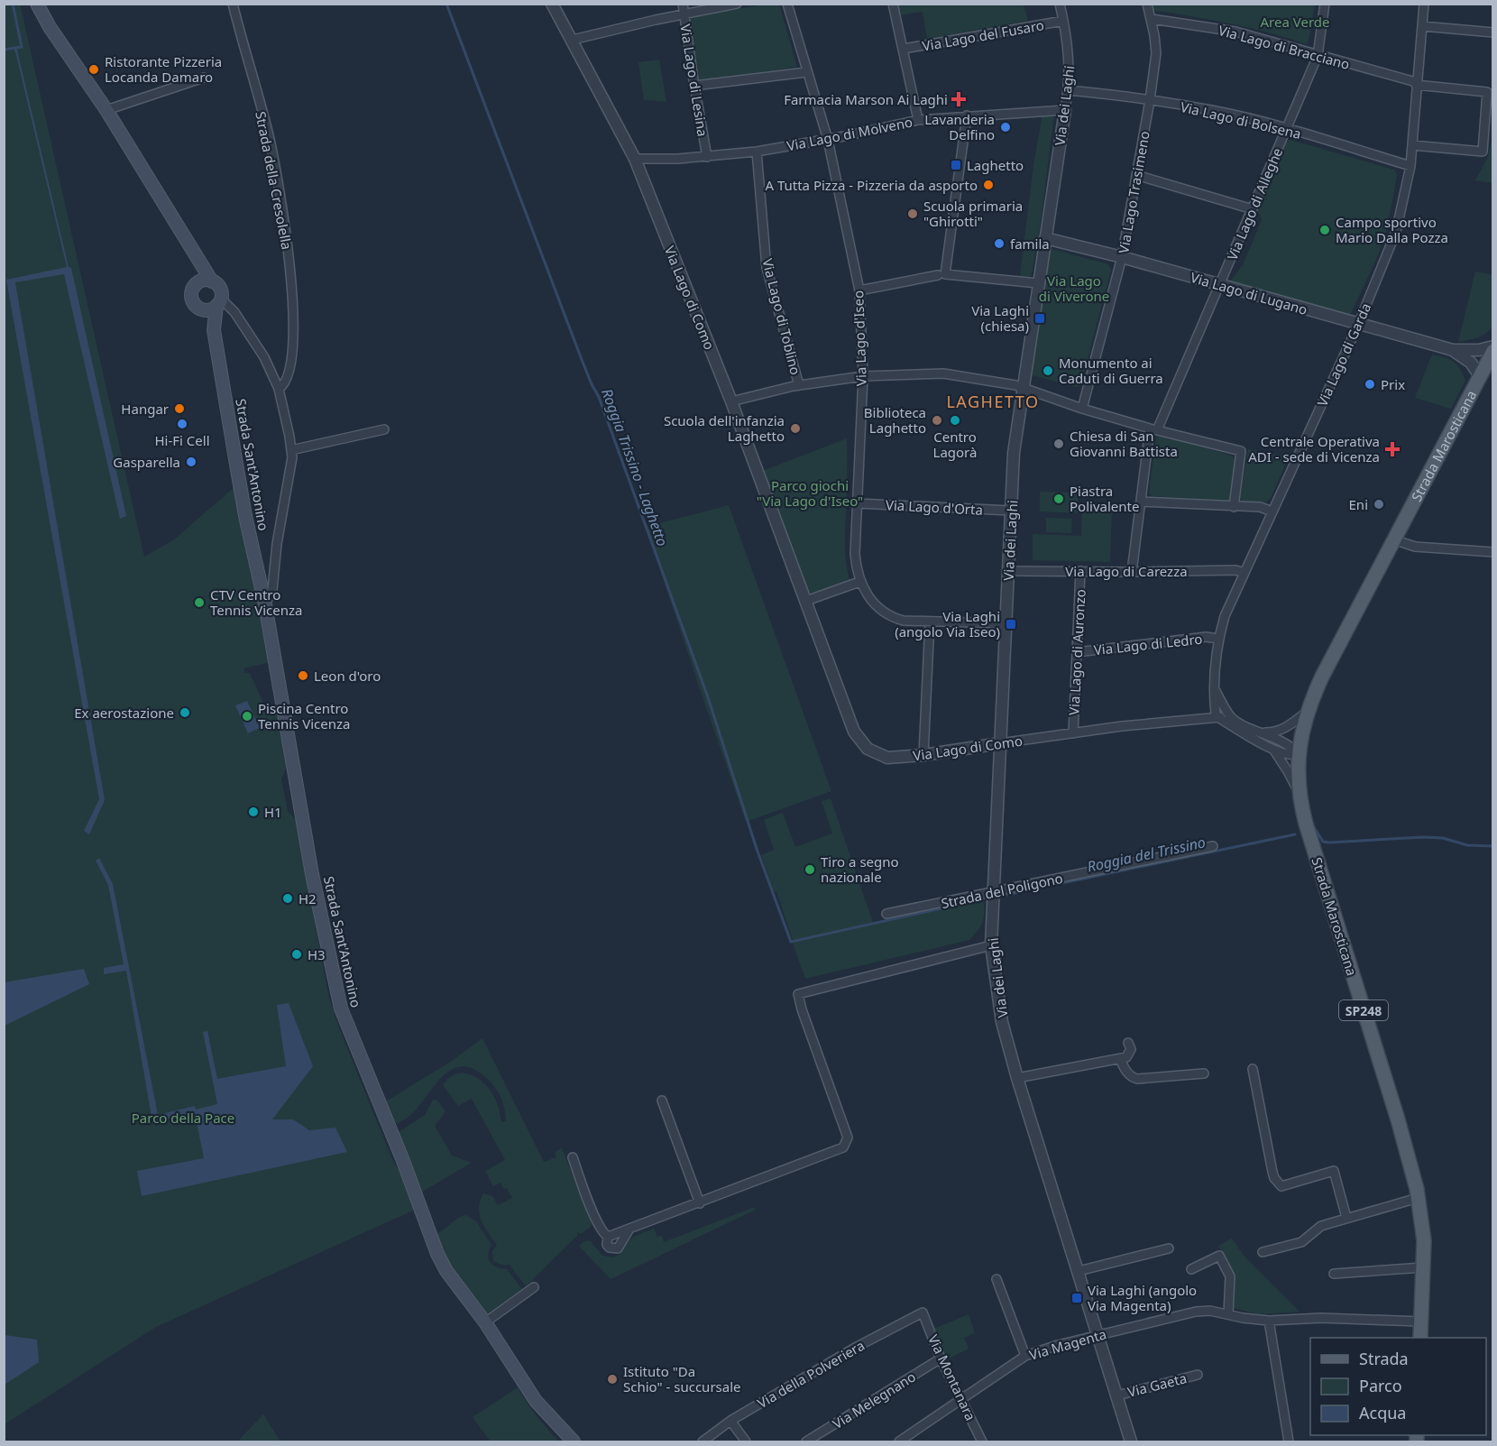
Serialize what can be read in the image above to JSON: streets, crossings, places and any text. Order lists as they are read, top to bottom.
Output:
{
  "streets": {
    "main road": ["Strada Marosticana", "Strada Sant'Antonino", "SP248"],
    "street": [
      "Via Lago del Fusaro",
      "Via Lago di Bracciano",
      "Via Lago di Lesina",
      "Via dei Laghi",
      "Via Lago di Bolsena",
      "Via Lago di Molveno",
      "Strada della Cresolella",
      "Via Lago Trasimeno",
      "Via Lago di Alleghe",
      "Via Lago di Lugano",
      "Via Lago di Como",
      "Via Lago di Toblino",
      "Via Lago d'Iseo",
      "Via Lago di Garda",
      "Via Lago d'Orta",
      "Via Lago di Carezza",
      "Via Lago di Ledro",
      "Via Lago di Auronzo",
      "Strada del Poligono",
      "Via Magenta",
      "Via della Polveriera",
      "Via Montanara",
      "Via Gaeta",
      "Via Melegnano"
    ]
  },
  "crossings": [
    ["Via Lago del Fusaro", "Via dei Laghi"],
    ["Via Lago di Bracciano", "Via Lago Trasimeno"],
    ["Via Lago di Bracciano", "Via Lago di Alleghe"],
    ["Via Lago di Bracciano", "Via Lago di Garda"],
    ["Via Lago di Lesina", "Via Lago di Molveno"],
    ["Via dei Laghi", "Via Lago di Bolsena"],
    ["Via dei Laghi", "Via Lago di Molveno"],
    ["Via dei Laghi", "Via Lago di Lugano"],
    ["Via dei Laghi", "Via Lago di Como"],
    ["Via dei Laghi", "Via Lago d'Iseo"],
    ["Via dei Laghi", "Via Lago d'Orta"],
    ["Via dei Laghi", "Via Lago di Carezza"],
    ["Via dei Laghi", "Strada del Poligono"],
    ["Via dei Laghi", "Via Magenta"],
    ["Via dei Laghi", "Via Gaeta"],
    ["Via Lago di Bolsena", "Via Lago Trasimeno"],
    ["Via Lago di Bolsena", "Via Lago di Alleghe"],
    ["Via Lago di Bolsena", "Via Lago di Garda"],
    ["Via Lago di Molveno", "Via Lago di Como"],
    ["Via Lago di Molveno", "Via Lago di Toblino"],
    ["Via Lago di Molveno", "Via Lago d'Iseo"],
    ["Strada della Cresolella", "Strada Sant'Antonino"],
    ["Via Lago Trasimeno", "Via Lago di Lugano"],
    ["Via Lago di Alleghe", "Via Lago di Lugano"],
    ["Via Lago di Alleghe", "Via Lago di Carezza"],
    ["Via Lago di Lugano", "Via Lago di Garda"],
    ["Via Lago di Lugano", "Strada Marosticana"],
    ["Via Lago di Como", "Via Lago di Garda"],
    ["Via Lago di Como", "Via Lago di Auronzo"],
    ["Via Lago d'Iseo", "Via Lago d'Orta"],
    ["Via Lago di Garda", "Strada Marosticana"],
    ["Via Lago di Garda", "Via Lago di Carezza"],
    ["Via Lago di Garda", "Via Lago di Ledro"],
    ["Strada Marosticana", "Via Magenta"],
    ["Via Lago di Carezza", "Via Lago di Auronzo"],
    ["Via Lago di Ledro", "Via Lago di Auronzo"],
    ["Via Magenta", "Via Montanara"],
    ["Via della Polveriera", "Via Montanara"],
    ["Via Montanara", "Via Melegnano"]
  ],
  "districts": ["LAGHETTO"],
  "water": ["Roggia Trissino - Laghetto", "Roggia del Trissino"],
  "parks": [
    "Area Verde",
    "Via Lago di Viverone",
    "Parco giochi \"Via Lago d'Iseo\"",
    "Parco della Pace"
  ],
  "places": {
    "other": [
      "Ristorante Pizzeria Locanda Damaro",
      "Lavanderia Delfino",
      "A Tutta Pizza - Pizzeria da asporto",
      "Scuola primaria \"Ghirotti\"",
      "Campo sportivo Mario Dalla Pozza",
      "famila",
      "Monumento ai Caduti di Guerra",
      "Prix",
      "Hangar",
      "Biblioteca Laghetto",
      "Centro Lagorà",
      "Hi-Fi Cell",
      "Scuola dell'infanzia Laghetto",
      "Chiesa di San Giovanni Battista",
      "Gasparella",
      "Piastra Polivalente",
      "Eni",
      "CTV Centro Tennis Vicenza",
      "Leon d'oro",
      "Ex aerostazione",
      "Piscina Centro Tennis Vicenza",
      "H1",
      "Tiro a segno nazionale",
      "H2",
      "H3",
      "Istituto \"Da Schio\" - succursale"
    ],
    "health": ["Farmacia Marson Ai Laghi", "Centrale Operativa ADI - sede di Vicenza"],
    "transit": [
      "Laghetto",
      "Via Laghi (chiesa)",
      "Via Laghi (angolo Via Iseo)",
      "Via Laghi (angolo Via Magenta)"
    ]
  },
  "legend": ["Strada", "Parco", "Acqua"]
}
